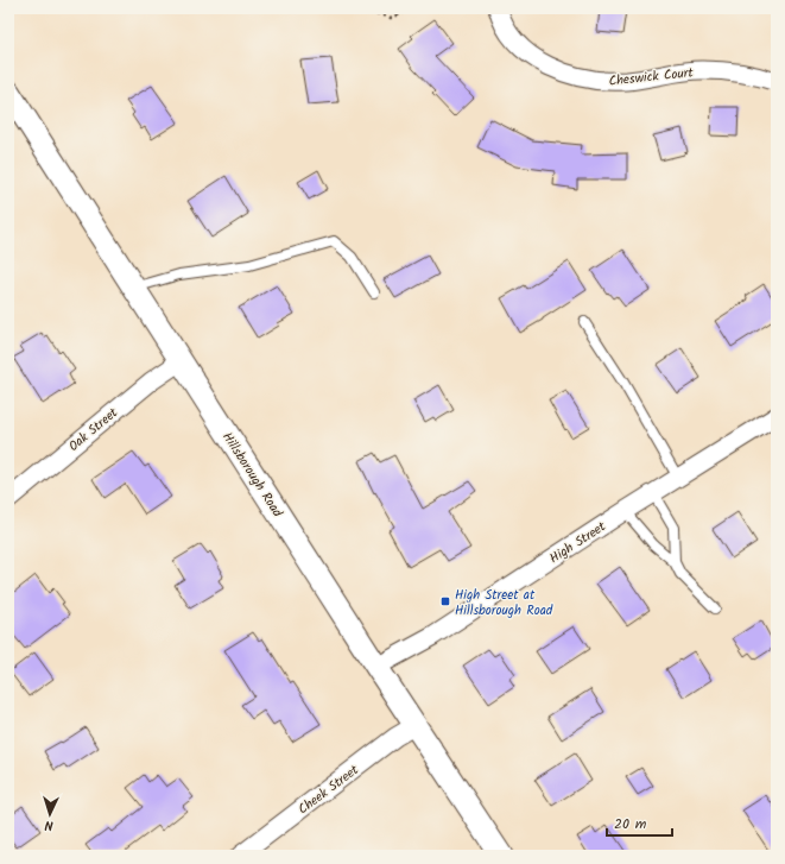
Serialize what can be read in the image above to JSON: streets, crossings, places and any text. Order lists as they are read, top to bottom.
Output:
{
  "streets": {
    "street": [
      "Cheswick Court",
      "Oak Street",
      "Hillsborough Road",
      "High Street",
      "Cheek Street"
    ]
  },
  "crossings": [
    ["Oak Street", "Hillsborough Road"],
    ["Hillsborough Road", "High Street"],
    ["Hillsborough Road", "Cheek Street"]
  ],
  "places": {
    "transit": ["High Street at Hillsborough Road"]
  },
  "scale_bar": "20 m",
  "north": "bottom"
}
